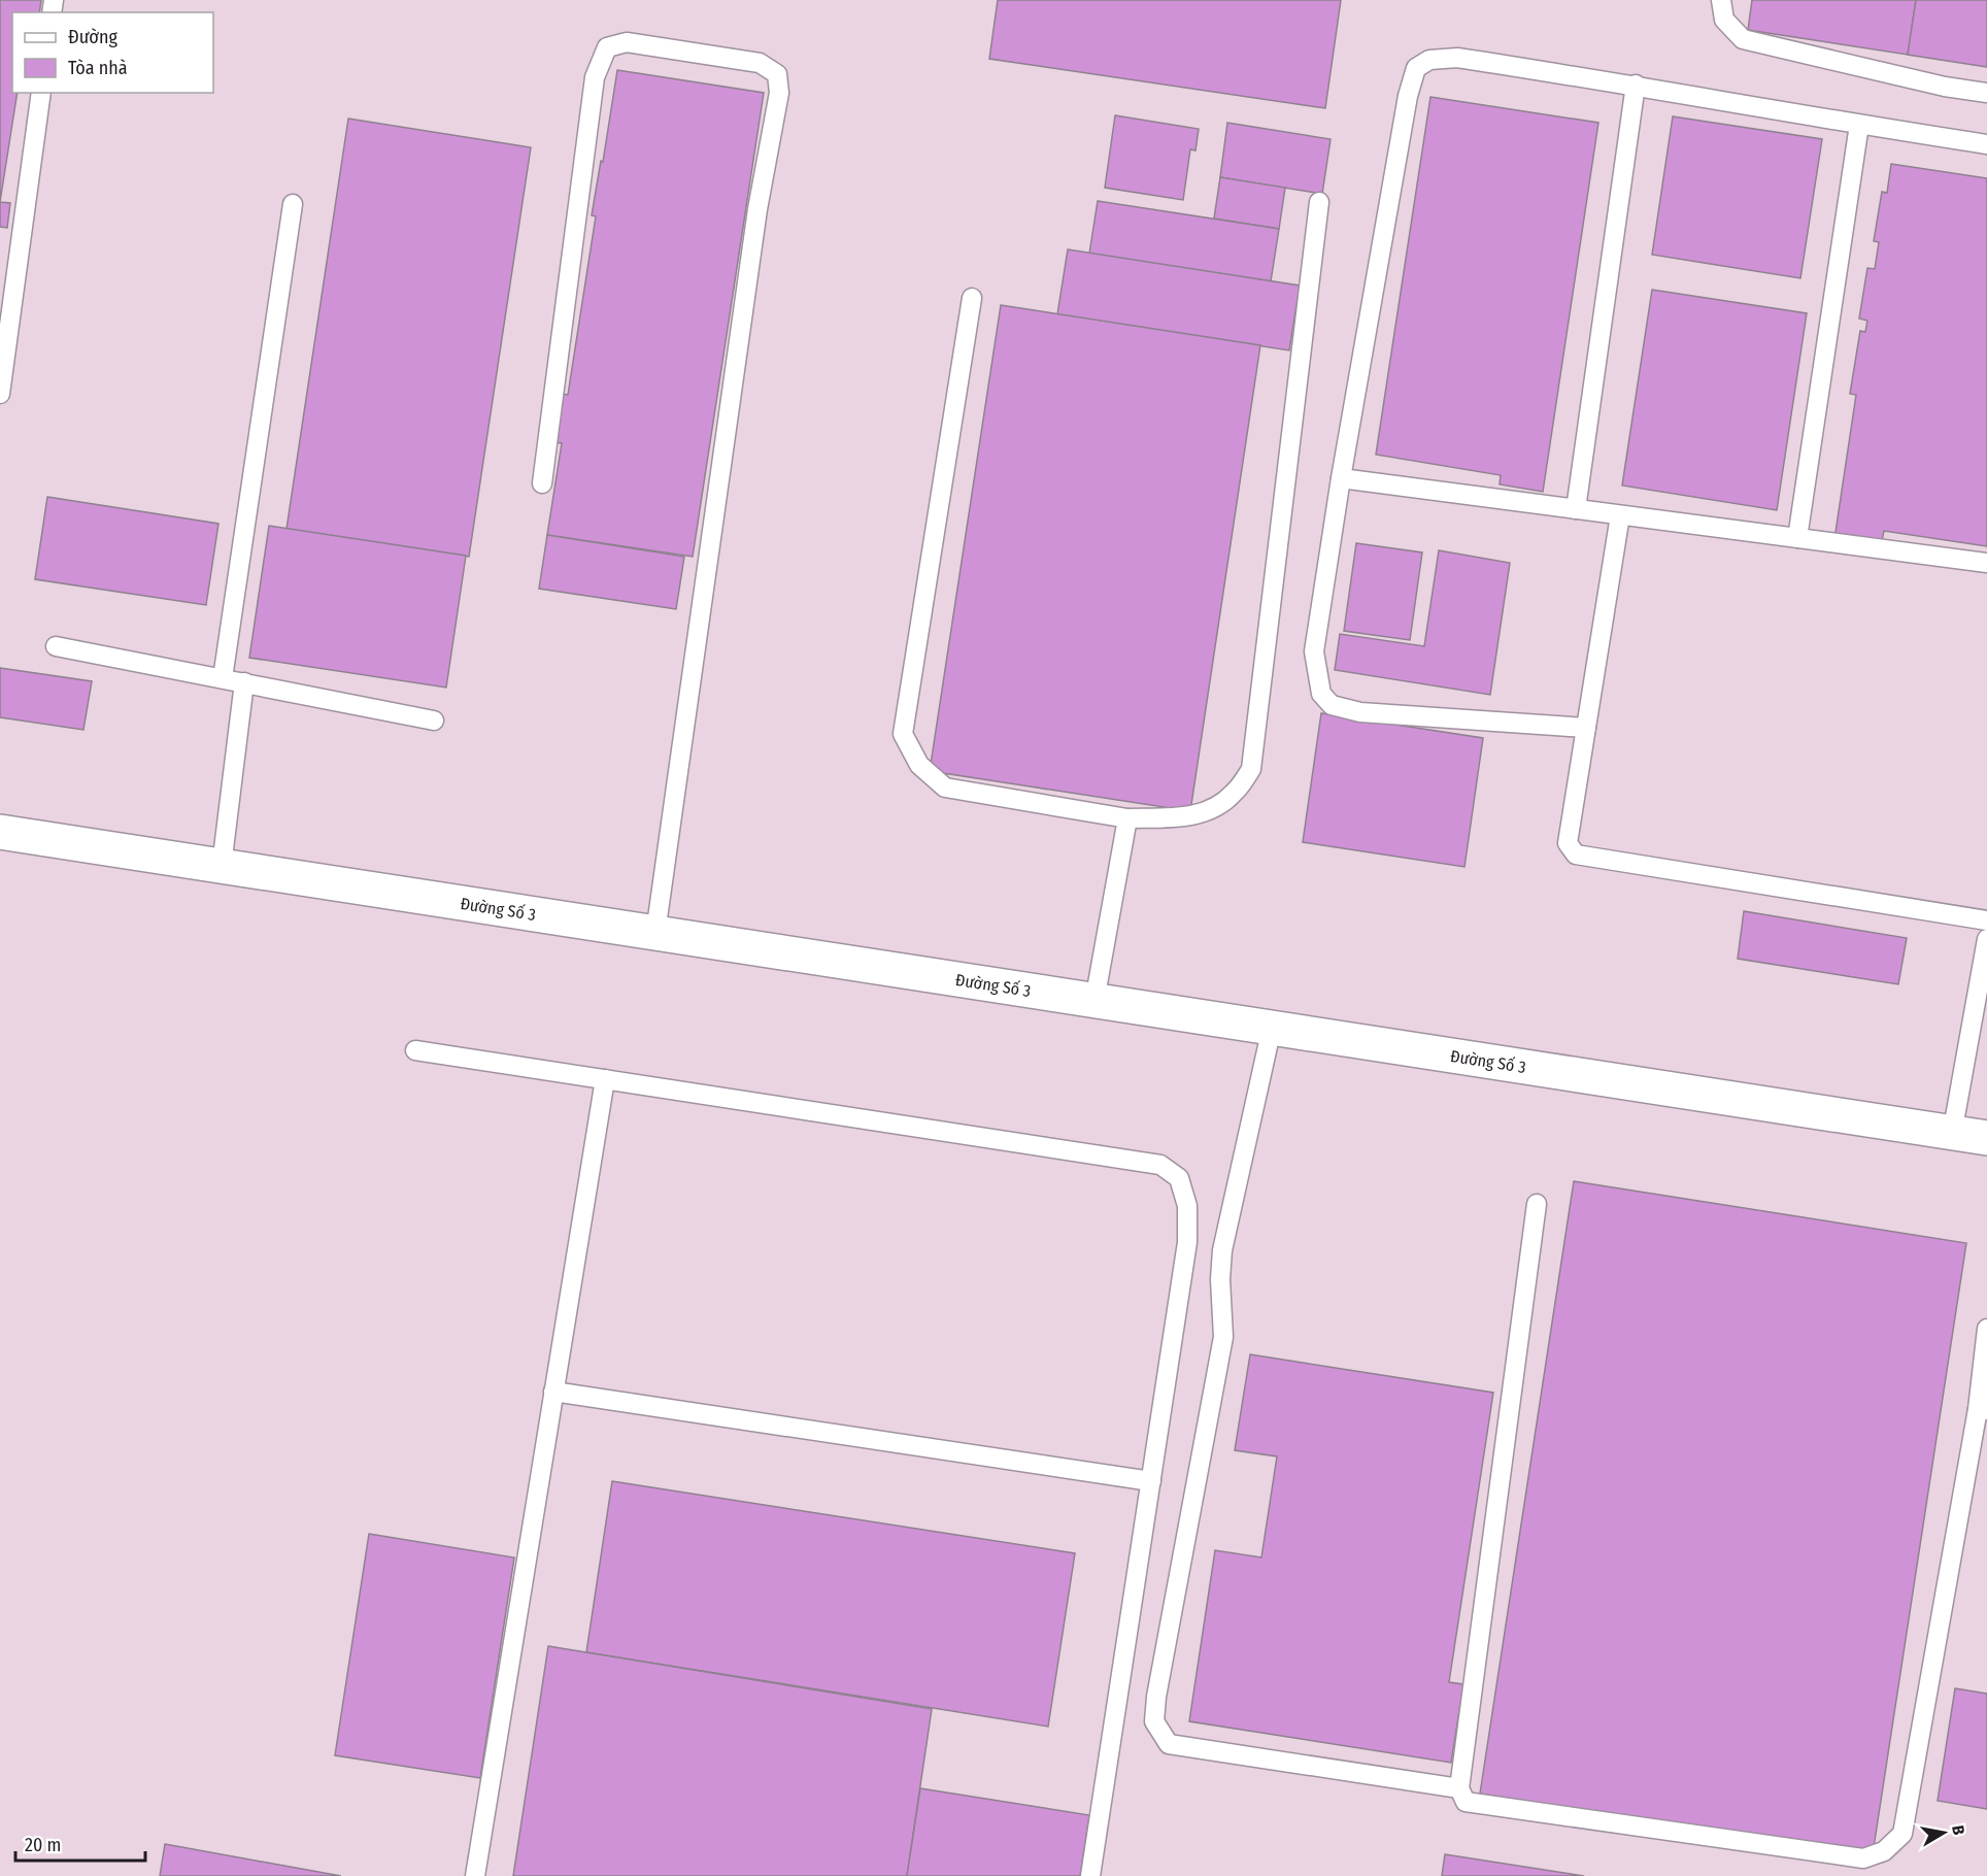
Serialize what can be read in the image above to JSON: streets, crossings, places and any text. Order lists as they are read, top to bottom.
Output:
{
  "streets": {
    "street": ["Đường Số 3"]
  },
  "legend": ["Đường", "Tòa nhà"],
  "scale_bar": "20 m",
  "north": "right"
}
